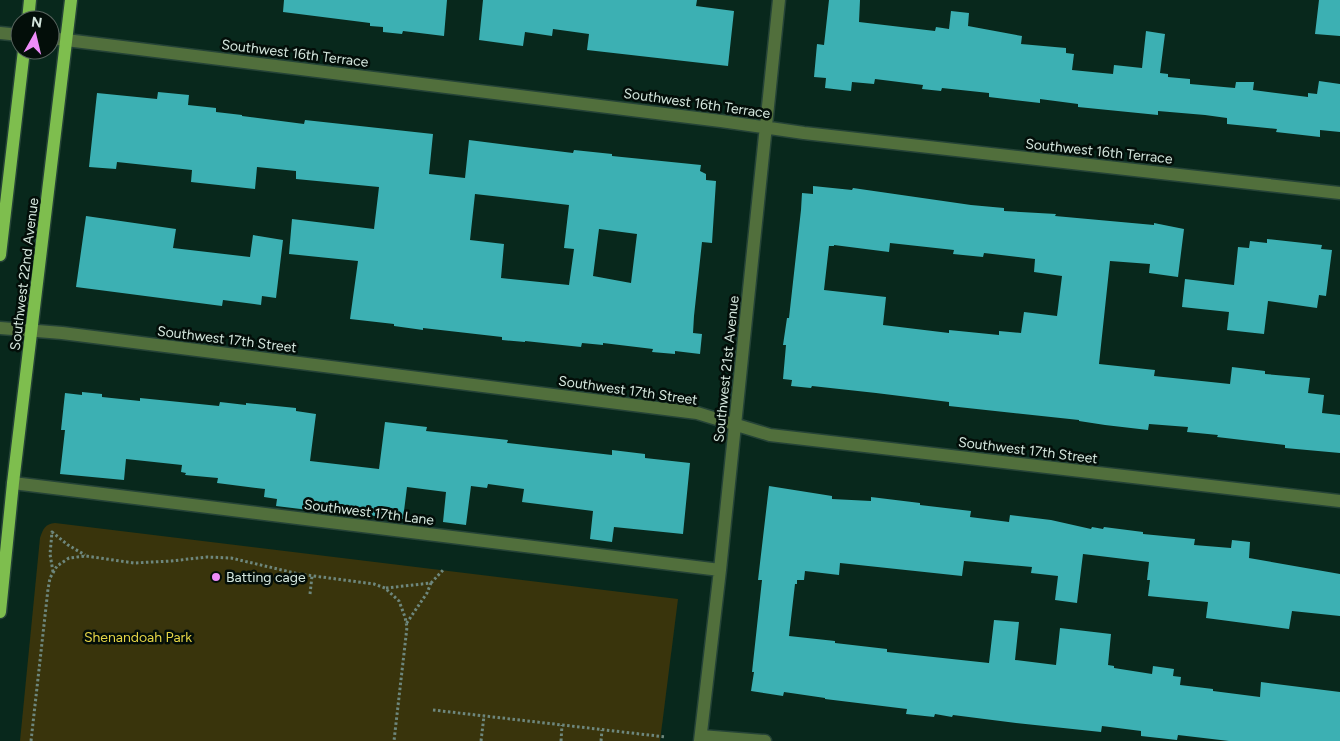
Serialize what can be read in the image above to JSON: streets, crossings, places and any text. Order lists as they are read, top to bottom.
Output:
{
  "streets": {
    "main road": ["Southwest 22nd Avenue"],
    "street": [
      "Southwest 16th Terrace",
      "Southwest 17th Street",
      "Southwest 21st Avenue",
      "Southwest 17th Lane"
    ]
  },
  "crossings": [
    ["Southwest 16th Terrace", "Southwest 22nd Avenue"],
    ["Southwest 16th Terrace", "Southwest 21st Avenue"],
    ["Southwest 22nd Avenue", "Southwest 17th Street"],
    ["Southwest 22nd Avenue", "Southwest 17th Lane"],
    ["Southwest 17th Street", "Southwest 21st Avenue"],
    ["Southwest 21st Avenue", "Southwest 17th Lane"]
  ],
  "parks": ["Shenandoah Park"],
  "places": ["Batting cage"],
  "north": "top"
}
